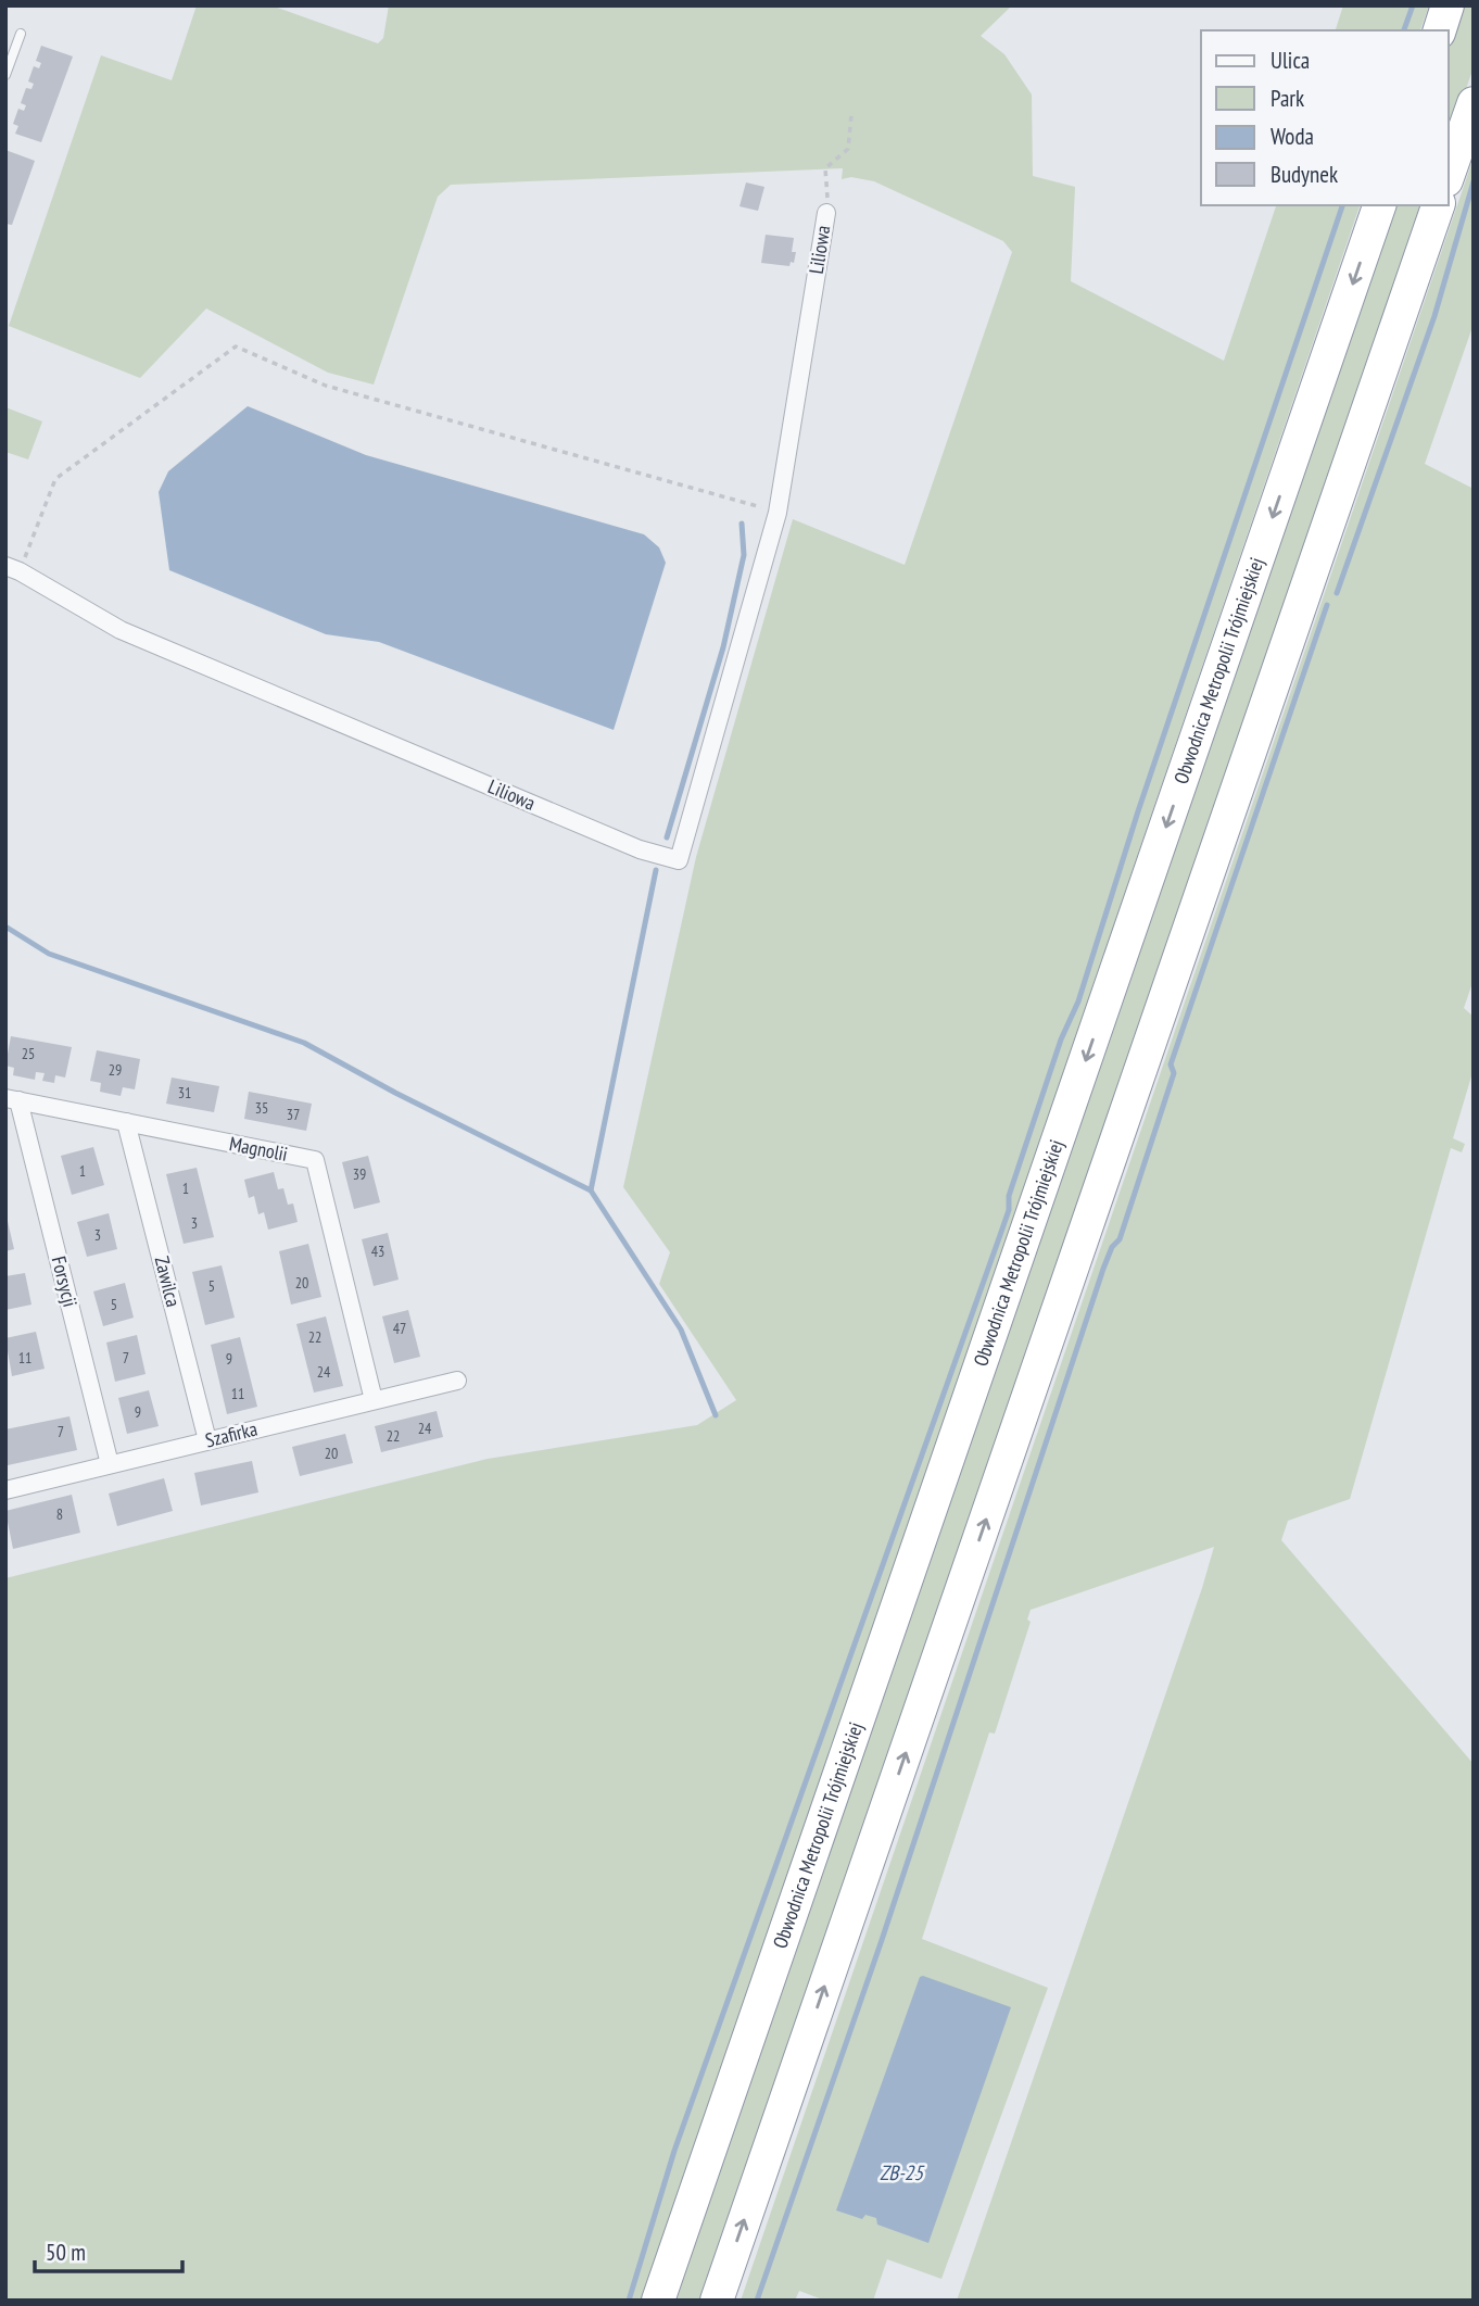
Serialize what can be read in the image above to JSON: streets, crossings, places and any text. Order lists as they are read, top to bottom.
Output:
{
  "streets": {
    "highway": ["Obwodnica Metropolii Trójmiejskiej"],
    "street": [
      "Liliowa",
      "Magnolii",
      "Forsycji",
      "Zawilca",
      "Szafirka"
    ]
  },
  "crossings": [
    ["Magnolii", "Forsycji"],
    ["Magnolii", "Zawilca"],
    ["Magnolii", "Szafirka"],
    ["Forsycji", "Szafirka"],
    ["Zawilca", "Szafirka"]
  ],
  "water": ["ZB-25"],
  "house_numbers": [
    "25",
    "29",
    "31",
    "35",
    "37",
    "1",
    "39",
    "1",
    "3",
    "3",
    "43",
    "20",
    "5",
    "5",
    "47",
    "22",
    "11",
    "7",
    "9",
    "24",
    "11",
    "9",
    "24",
    "7",
    "22",
    "20",
    "8"
  ],
  "legend": [
    "Ulica",
    "Park",
    "Woda",
    "Budynek"
  ],
  "scale_bar": "50 m"
}
